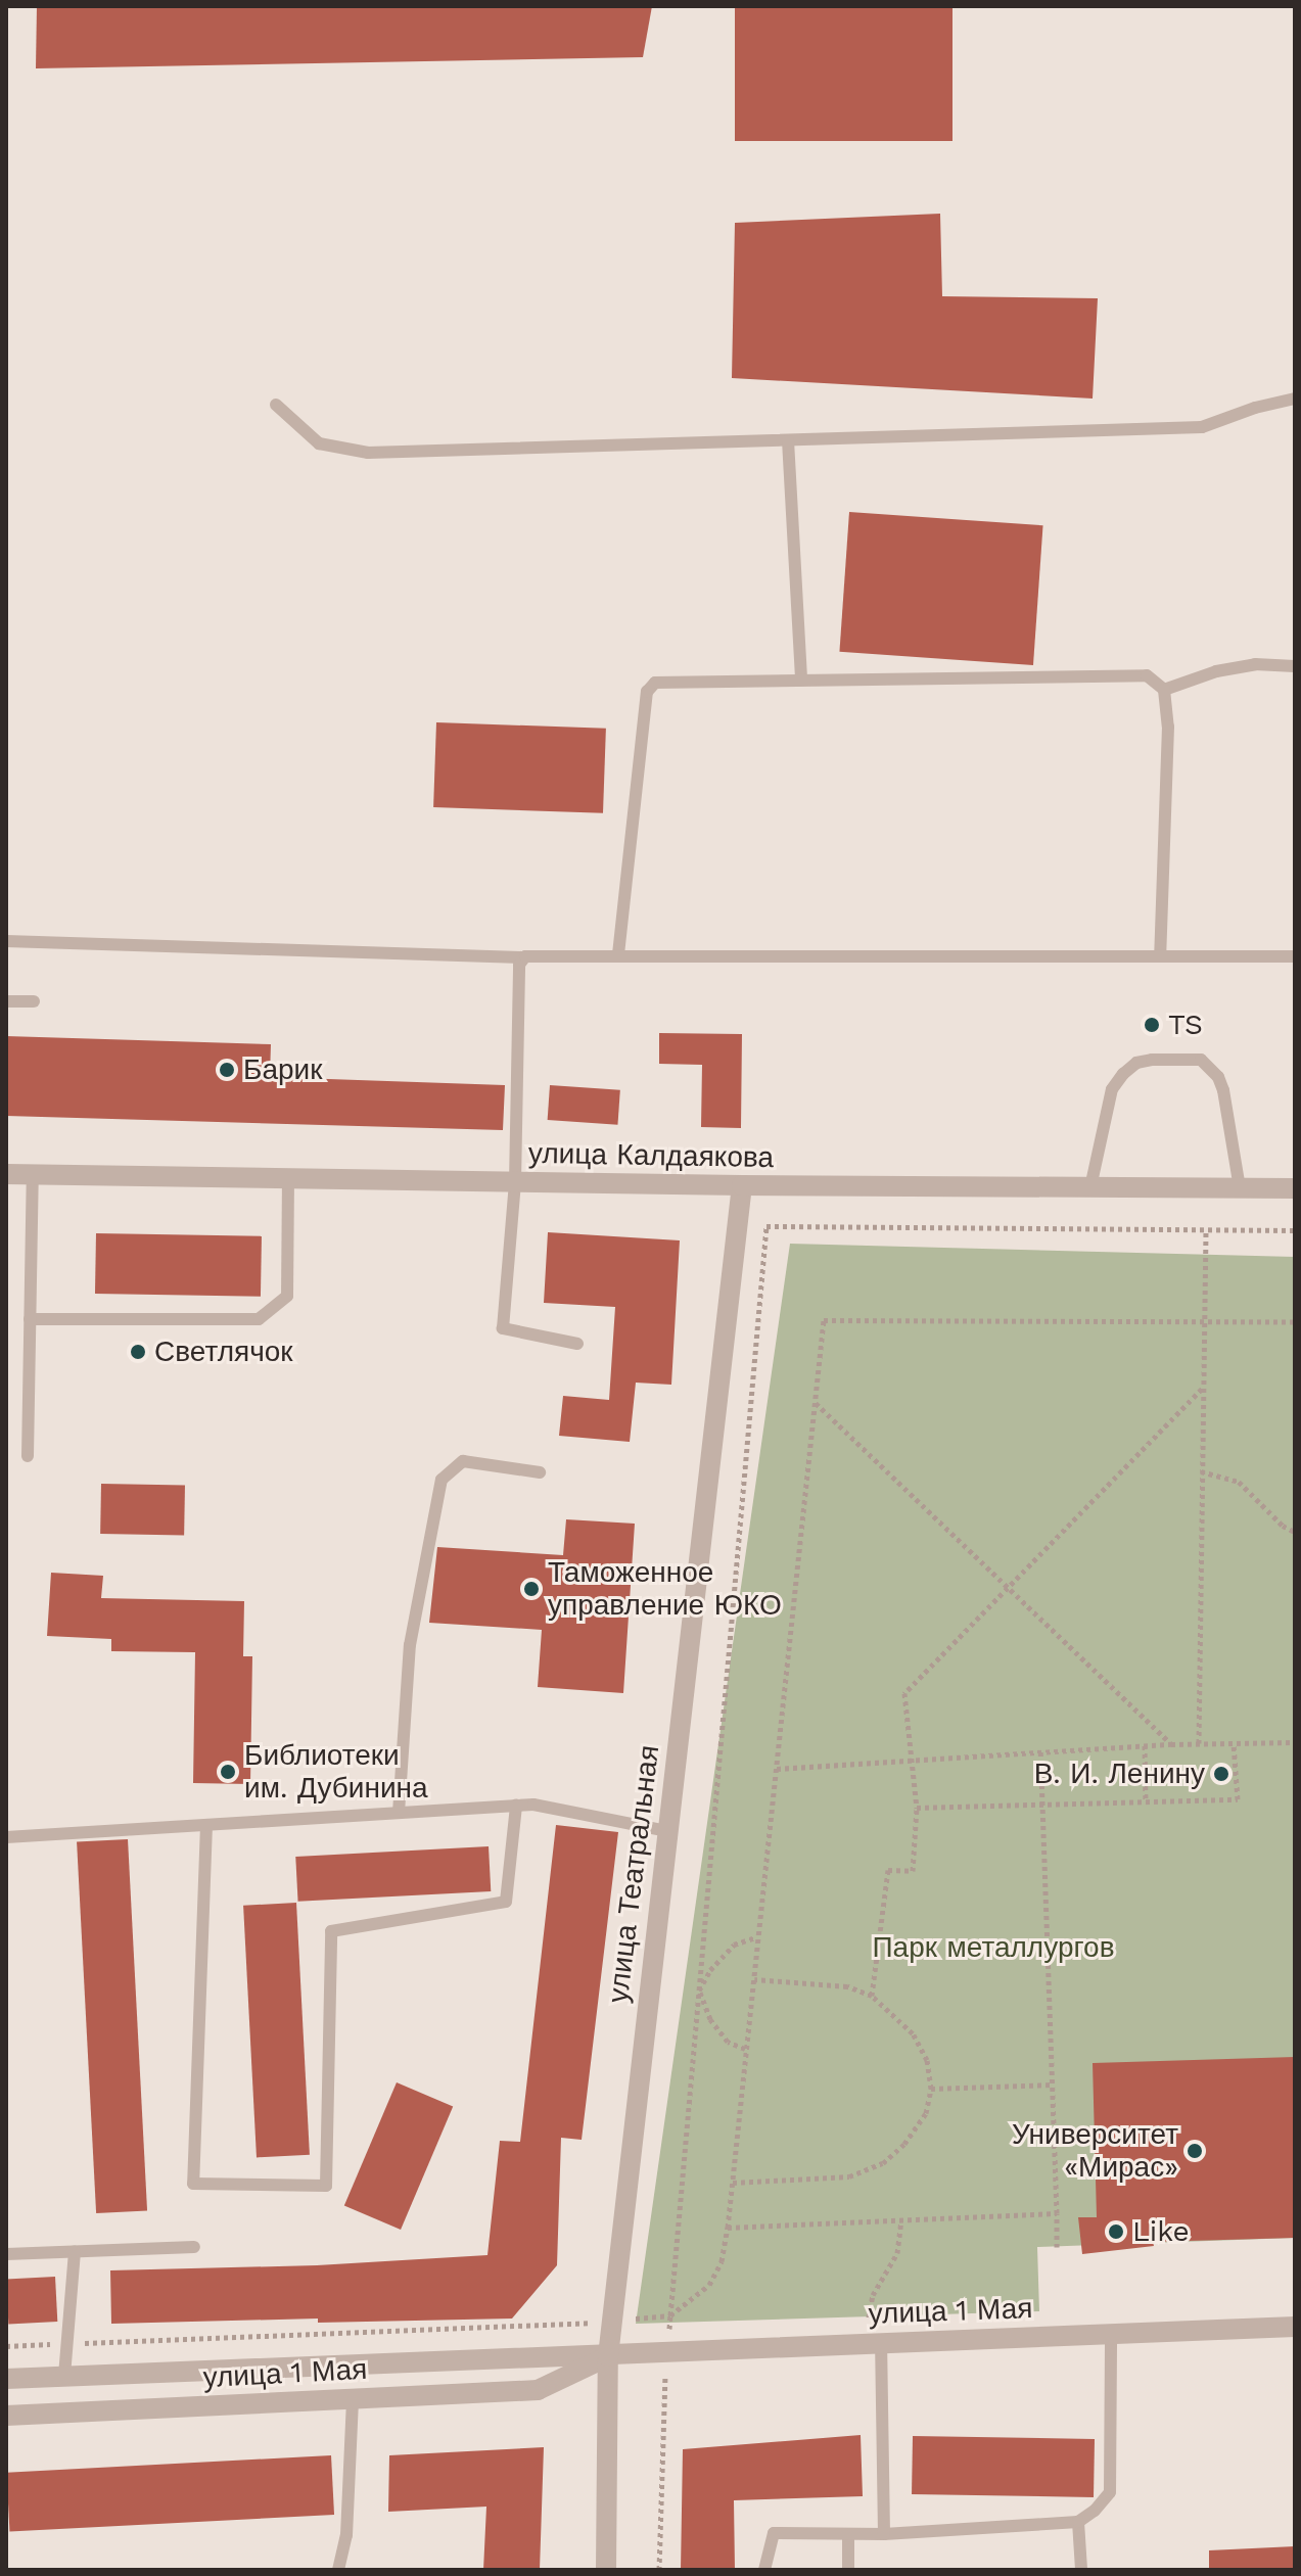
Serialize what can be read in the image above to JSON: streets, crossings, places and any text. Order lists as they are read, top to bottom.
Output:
{
  "streets": {
    "street": ["улица Калдаякова", "улица Театральная", "улица 1 Мая"]
  },
  "crossings": [
    ["улица Калдаякова", "улица Театральная"],
    ["улица Театральная", "улица 1 Мая"]
  ],
  "parks": ["Парк металлургов"],
  "places": [
    "TS",
    "Барик",
    "Светлячок",
    "Таможенное управление ЮКО",
    "Библиотеки им. Дубинина",
    "В. И. Ленину",
    "Университет «Мирас»",
    "Like"
  ]
}
